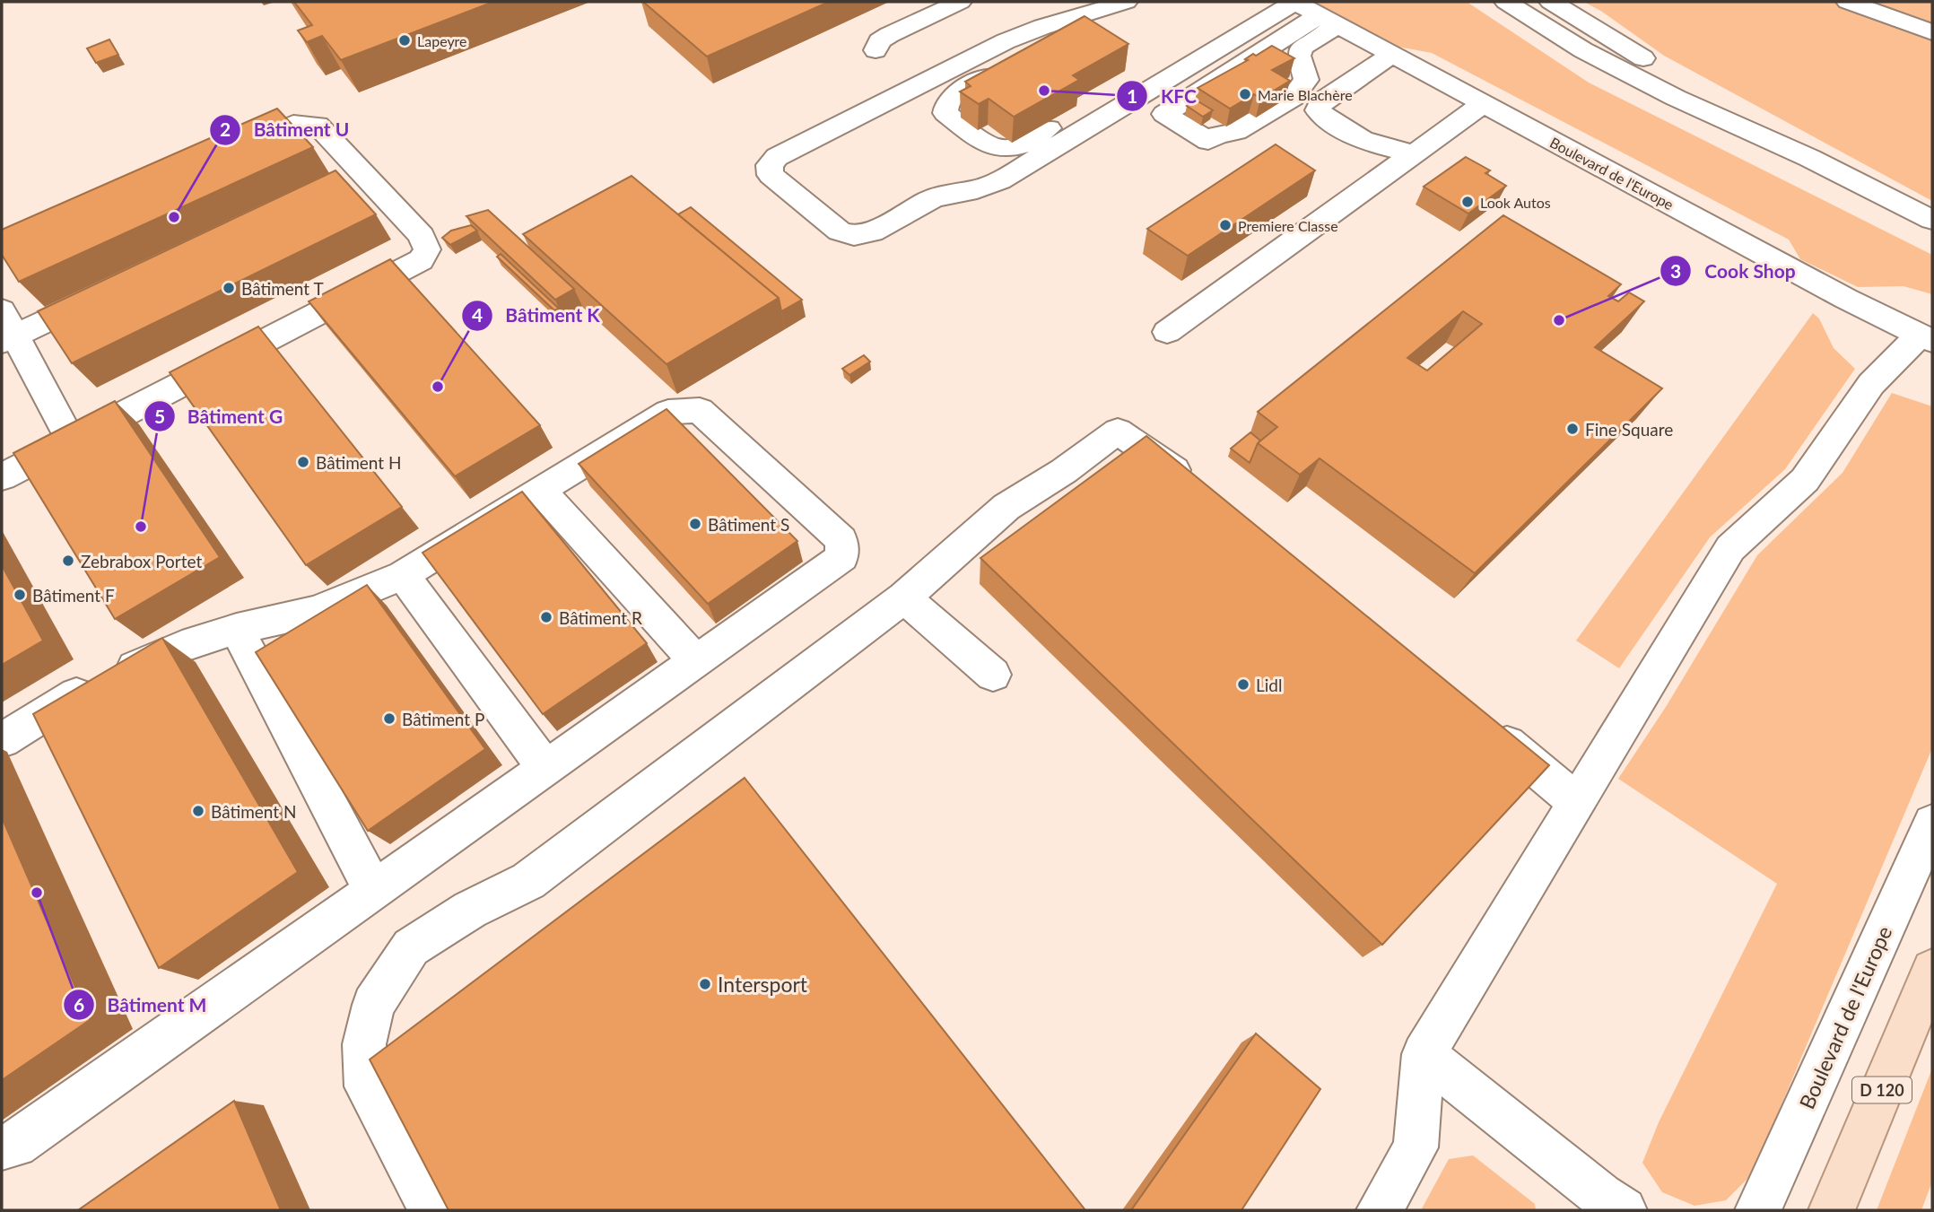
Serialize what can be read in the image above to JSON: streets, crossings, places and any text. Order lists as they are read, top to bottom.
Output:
{
  "streets": {
    "main road": ["D 120"],
    "street": ["Boulevard de l'Europe"]
  },
  "places": [
    "Lapeyre",
    "KFC",
    "Marie Blachère",
    "Look Autos",
    "Bâtiment U",
    "Premiere Classe",
    "Bâtiment T",
    "Cook Shop",
    "Bâtiment K",
    "Fine Square",
    "Bâtiment H",
    "Bâtiment S",
    "Bâtiment G",
    "Zebrabox Portet",
    "Bâtiment F",
    "Bâtiment R",
    "Lidl",
    "Bâtiment P",
    "Bâtiment N",
    "Bâtiment M",
    "Intersport"
  ]
}
